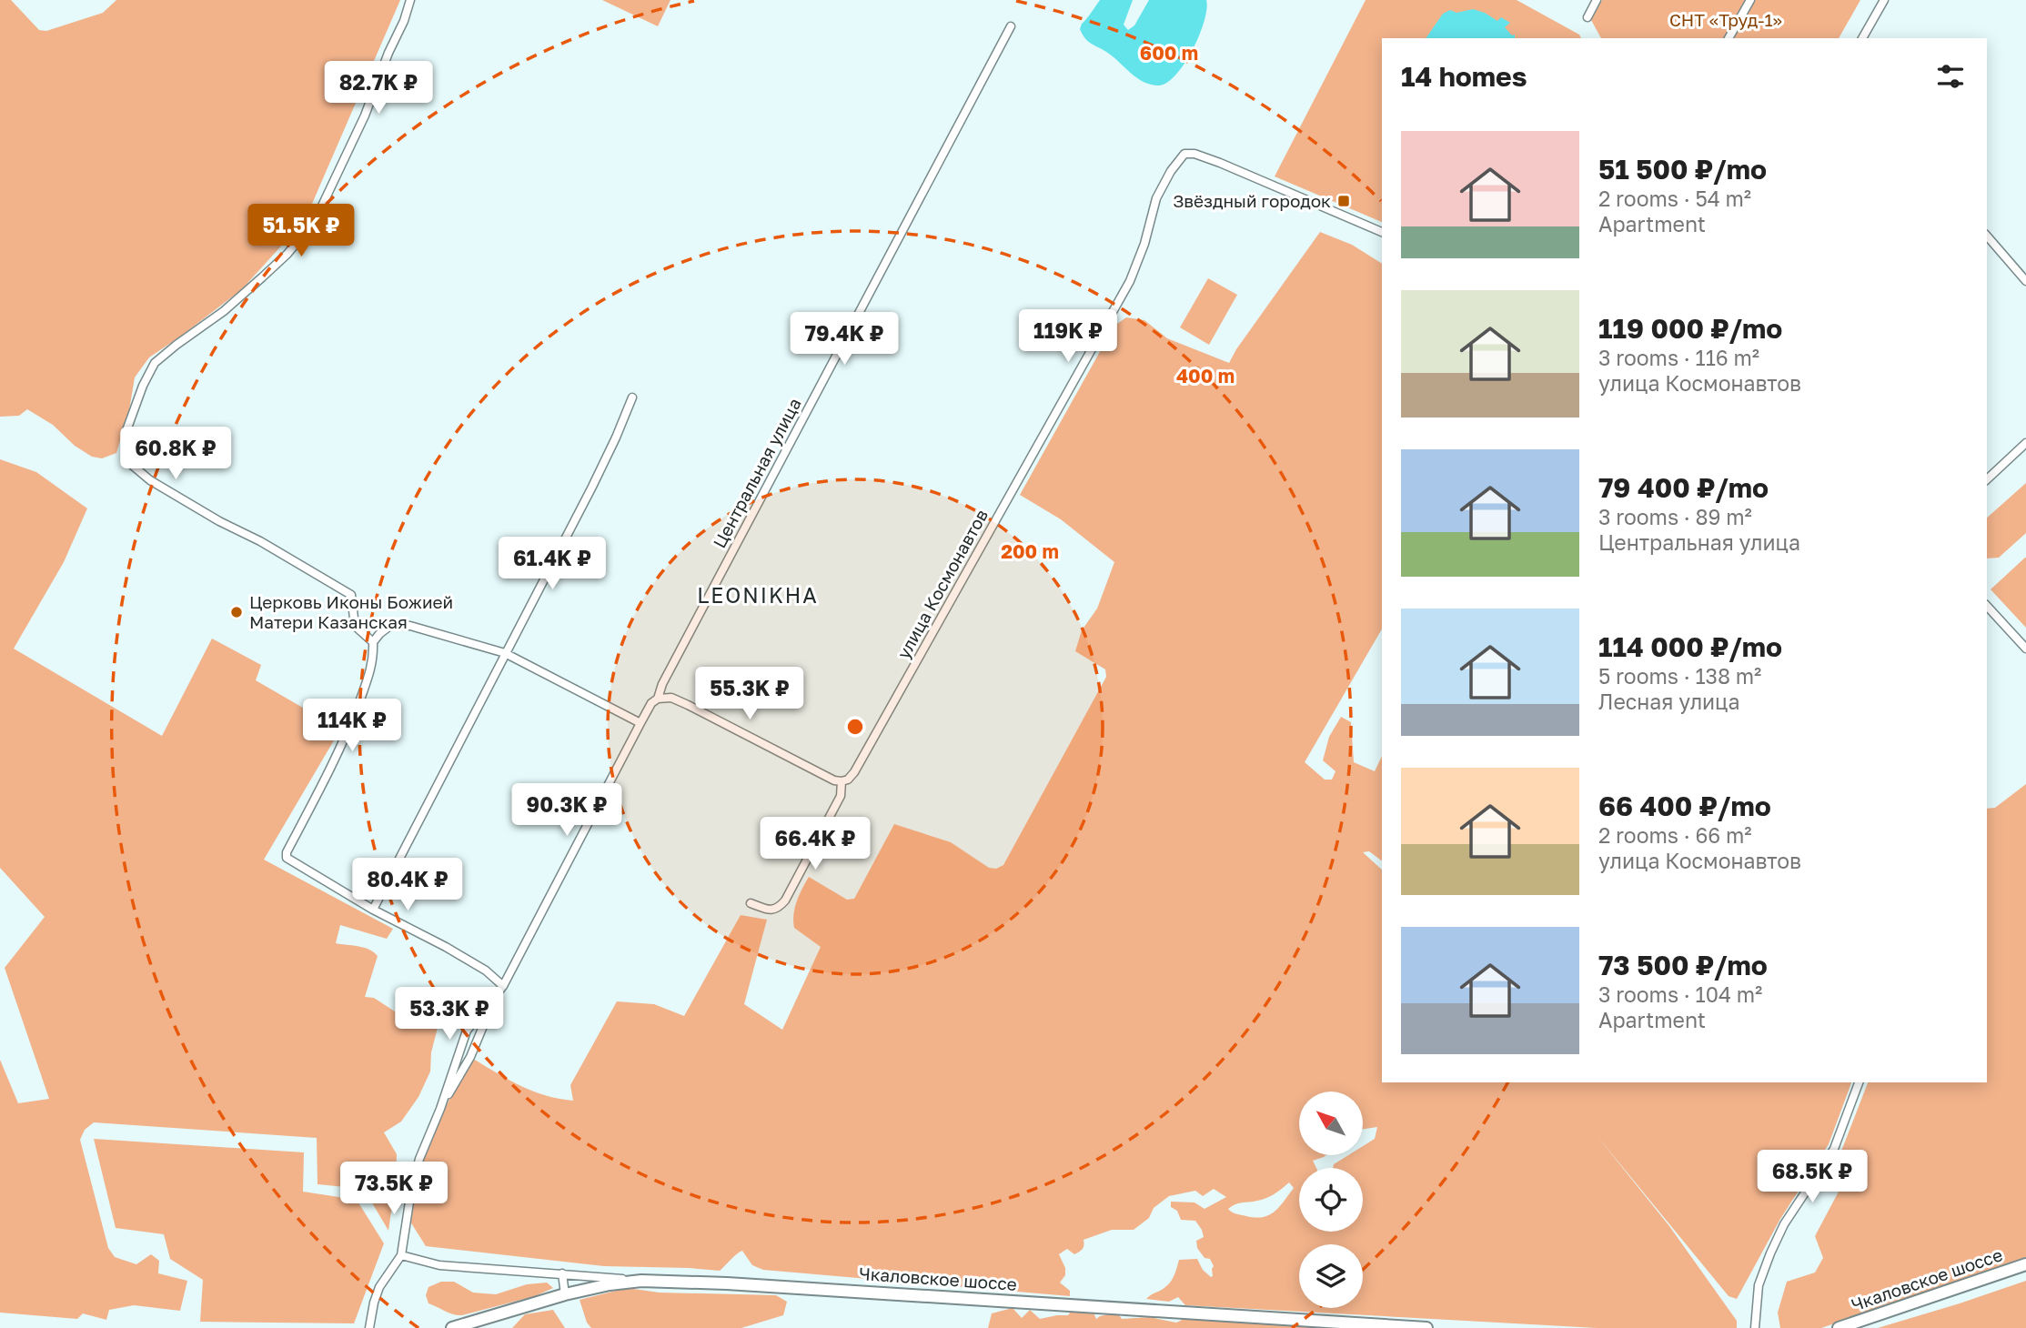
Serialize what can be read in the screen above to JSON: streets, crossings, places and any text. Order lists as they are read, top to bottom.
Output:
{
  "streets": {
    "street": ["Центральная улица", "улица Космонавтов", "Чкаловское шоссе"]
  },
  "districts": ["LEONIKHA"],
  "parks": ["СНТ «Труд-1»"],
  "places": {
    "transit": ["Звёздный городок"],
    "other": ["Церковь Иконы Божией Матери Казанская"]
  },
  "north": "top left",
  "page": {
    "heading": "14 homes",
    "price": [
      "82.7K ₽",
      "51.5K ₽",
      "119K ₽",
      "79.4K ₽",
      "60.8K ₽",
      "61.4K ₽",
      "55.3K ₽",
      "114K ₽",
      "90.3K ₽",
      "66.4K ₽",
      "80.4K ₽",
      "53.3K ₽",
      "68.5K ₽",
      "73.5K ₽"
    ],
    "list": [
      {
        "name": "51 500 ₽/mo",
        "note": "2 rooms · 54 m² · Apartment"
      },
      {
        "name": "119 000 ₽/mo",
        "note": "3 rooms · 116 m² · улица Космонавтов"
      },
      {
        "name": "79 400 ₽/mo",
        "note": "3 rooms · 89 m² · Центральная улица"
      },
      {
        "name": "114 000 ₽/mo",
        "note": "5 rooms · 138 m² · Лесная улица"
      },
      {
        "name": "66 400 ₽/mo",
        "note": "2 rooms · 66 m² · улица Космонавтов"
      },
      {
        "name": "73 500 ₽/mo",
        "note": "3 rooms · 104 m² · Apartment"
      }
    ]
  },
  "rings": ["600 m", "400 m", "200 m"]
}
